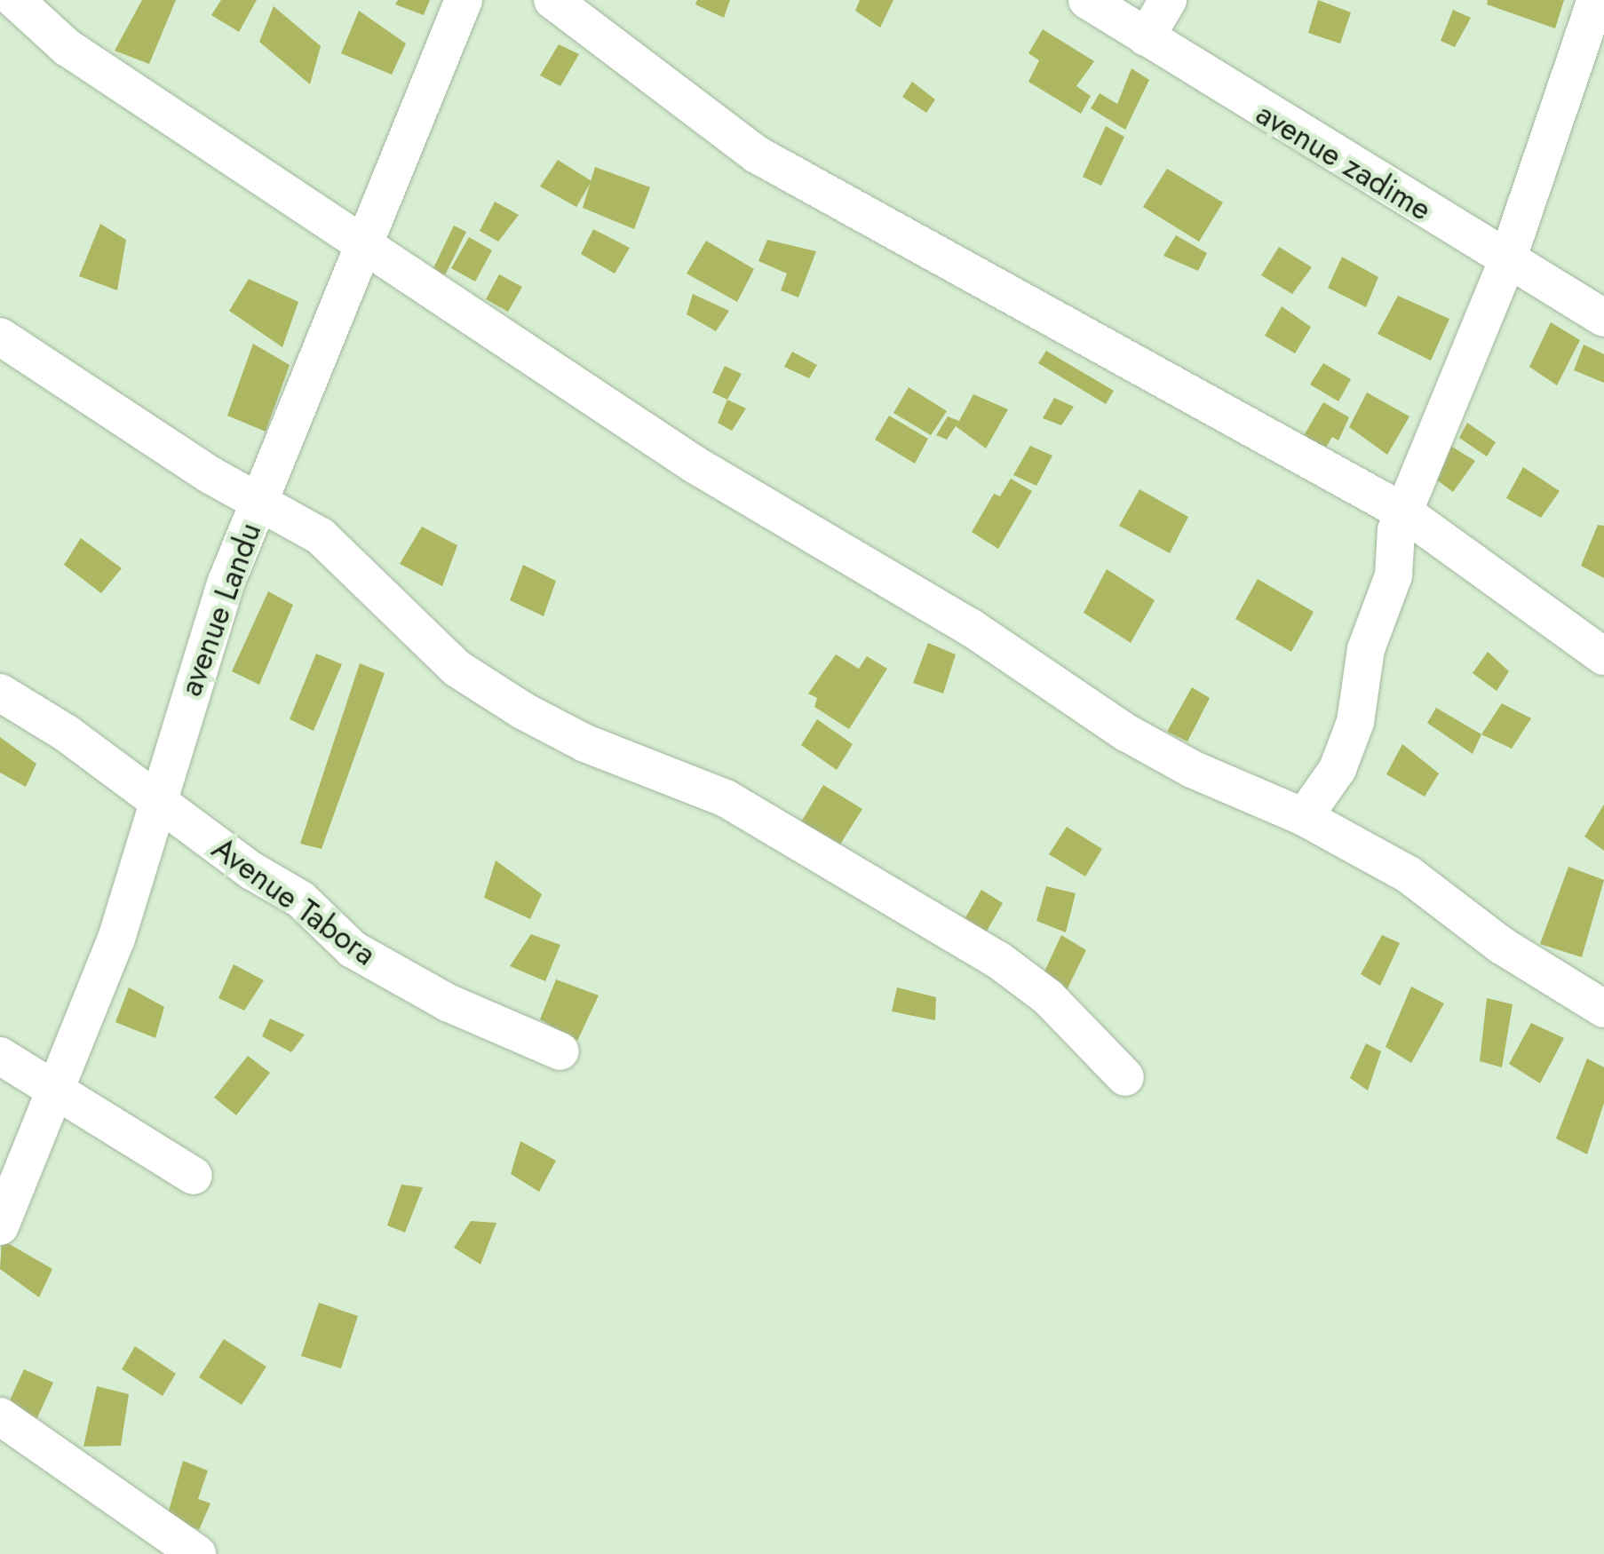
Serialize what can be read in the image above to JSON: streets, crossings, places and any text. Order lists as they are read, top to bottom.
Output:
{
  "streets": {
    "street": ["avenue zadime", "avenue Landu", "Avenue Tabora"]
  },
  "crossings": [
    ["avenue Landu", "Avenue Tabora"]
  ]
}
